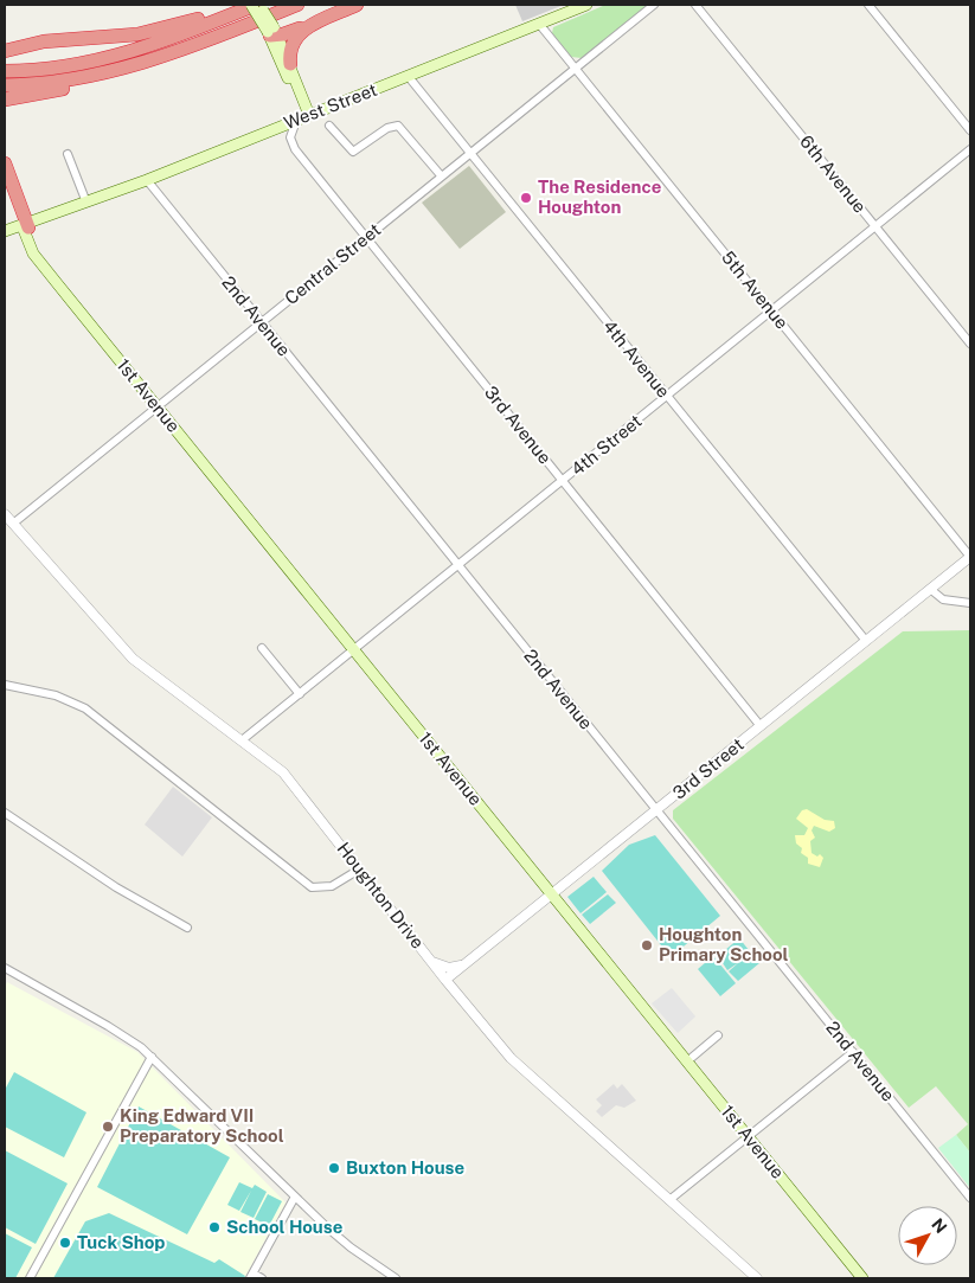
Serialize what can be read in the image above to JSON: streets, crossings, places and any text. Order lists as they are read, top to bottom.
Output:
{
  "streets": {
    "main road": ["West Street", "1st Avenue"],
    "street": [
      "6th Avenue",
      "Central Street",
      "5th Avenue",
      "2nd Avenue",
      "4th Avenue",
      "3rd Avenue",
      "4th Street",
      "3rd Street",
      "Houghton Drive"
    ]
  },
  "crossings": [
    ["West Street", "5th Avenue"],
    ["West Street", "2nd Avenue"],
    ["West Street", "4th Avenue"],
    ["West Street", "1st Avenue"],
    ["West Street", "3rd Avenue"],
    ["6th Avenue", "4th Street"],
    ["Central Street", "5th Avenue"],
    ["Central Street", "2nd Avenue"],
    ["Central Street", "4th Avenue"],
    ["Central Street", "1st Avenue"],
    ["Central Street", "3rd Avenue"],
    ["Central Street", "Houghton Drive"],
    ["5th Avenue", "4th Street"],
    ["5th Avenue", "3rd Street"],
    ["2nd Avenue", "4th Street"],
    ["2nd Avenue", "3rd Street"],
    ["4th Avenue", "4th Street"],
    ["4th Avenue", "3rd Street"],
    ["1st Avenue", "4th Street"],
    ["1st Avenue", "3rd Street"],
    ["3rd Avenue", "4th Street"],
    ["3rd Avenue", "3rd Street"],
    ["4th Street", "Houghton Drive"],
    ["3rd Street", "Houghton Drive"]
  ],
  "places": [
    "The Residence Houghton",
    "Houghton Primary School",
    "King Edward VII Preparatory School",
    "Buxton House",
    "School House",
    "Tuck Shop"
  ],
  "north": "top right"
}
